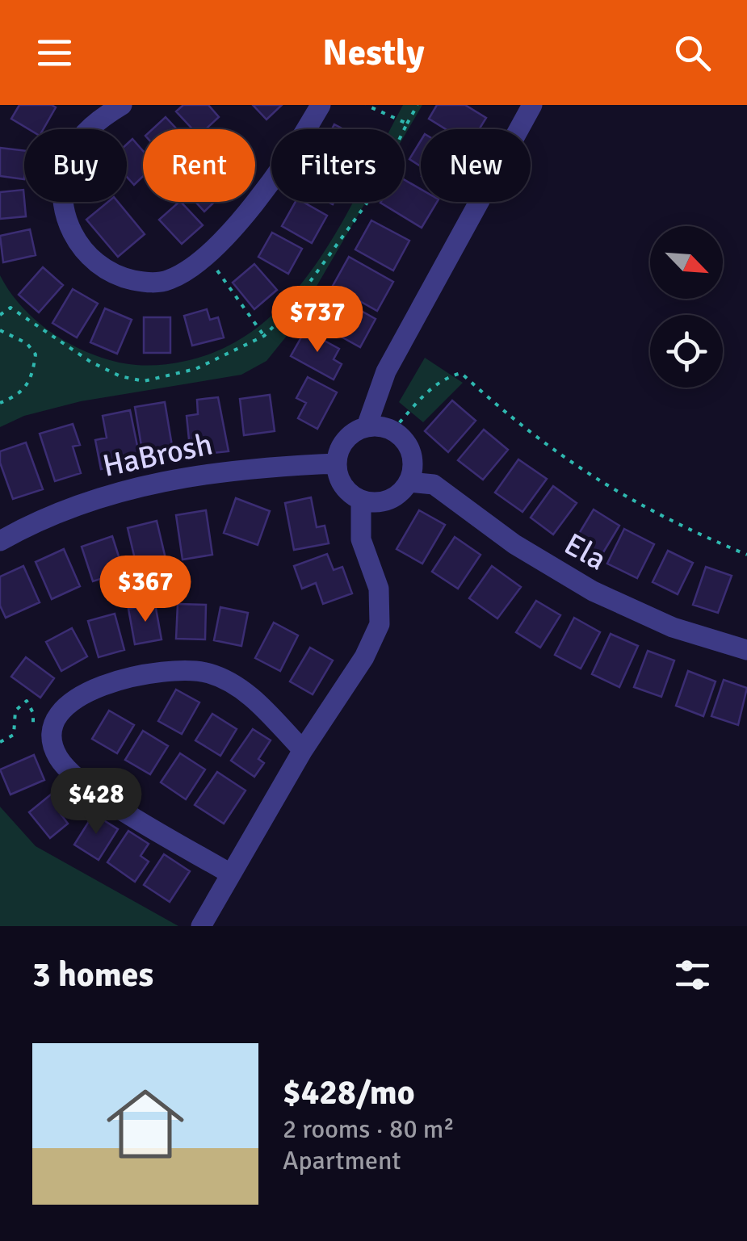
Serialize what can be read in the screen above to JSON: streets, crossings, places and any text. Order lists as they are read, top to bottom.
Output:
{
  "streets": {
    "street": ["HaBrosh", "Ela"]
  },
  "crossings": [
    ["HaBrosh", "Ela"]
  ],
  "north": "bottom right",
  "page": {
    "header": "Nestly",
    "chip": [
      "Buy",
      "Rent",
      "Filters",
      "New"
    ],
    "price": ["$737", "$367", "$428"],
    "heading": "3 homes",
    "list": [
      {
        "name": "$428/mo",
        "note": "2 rooms · 80 m² · Apartment"
      }
    ]
  }
}
